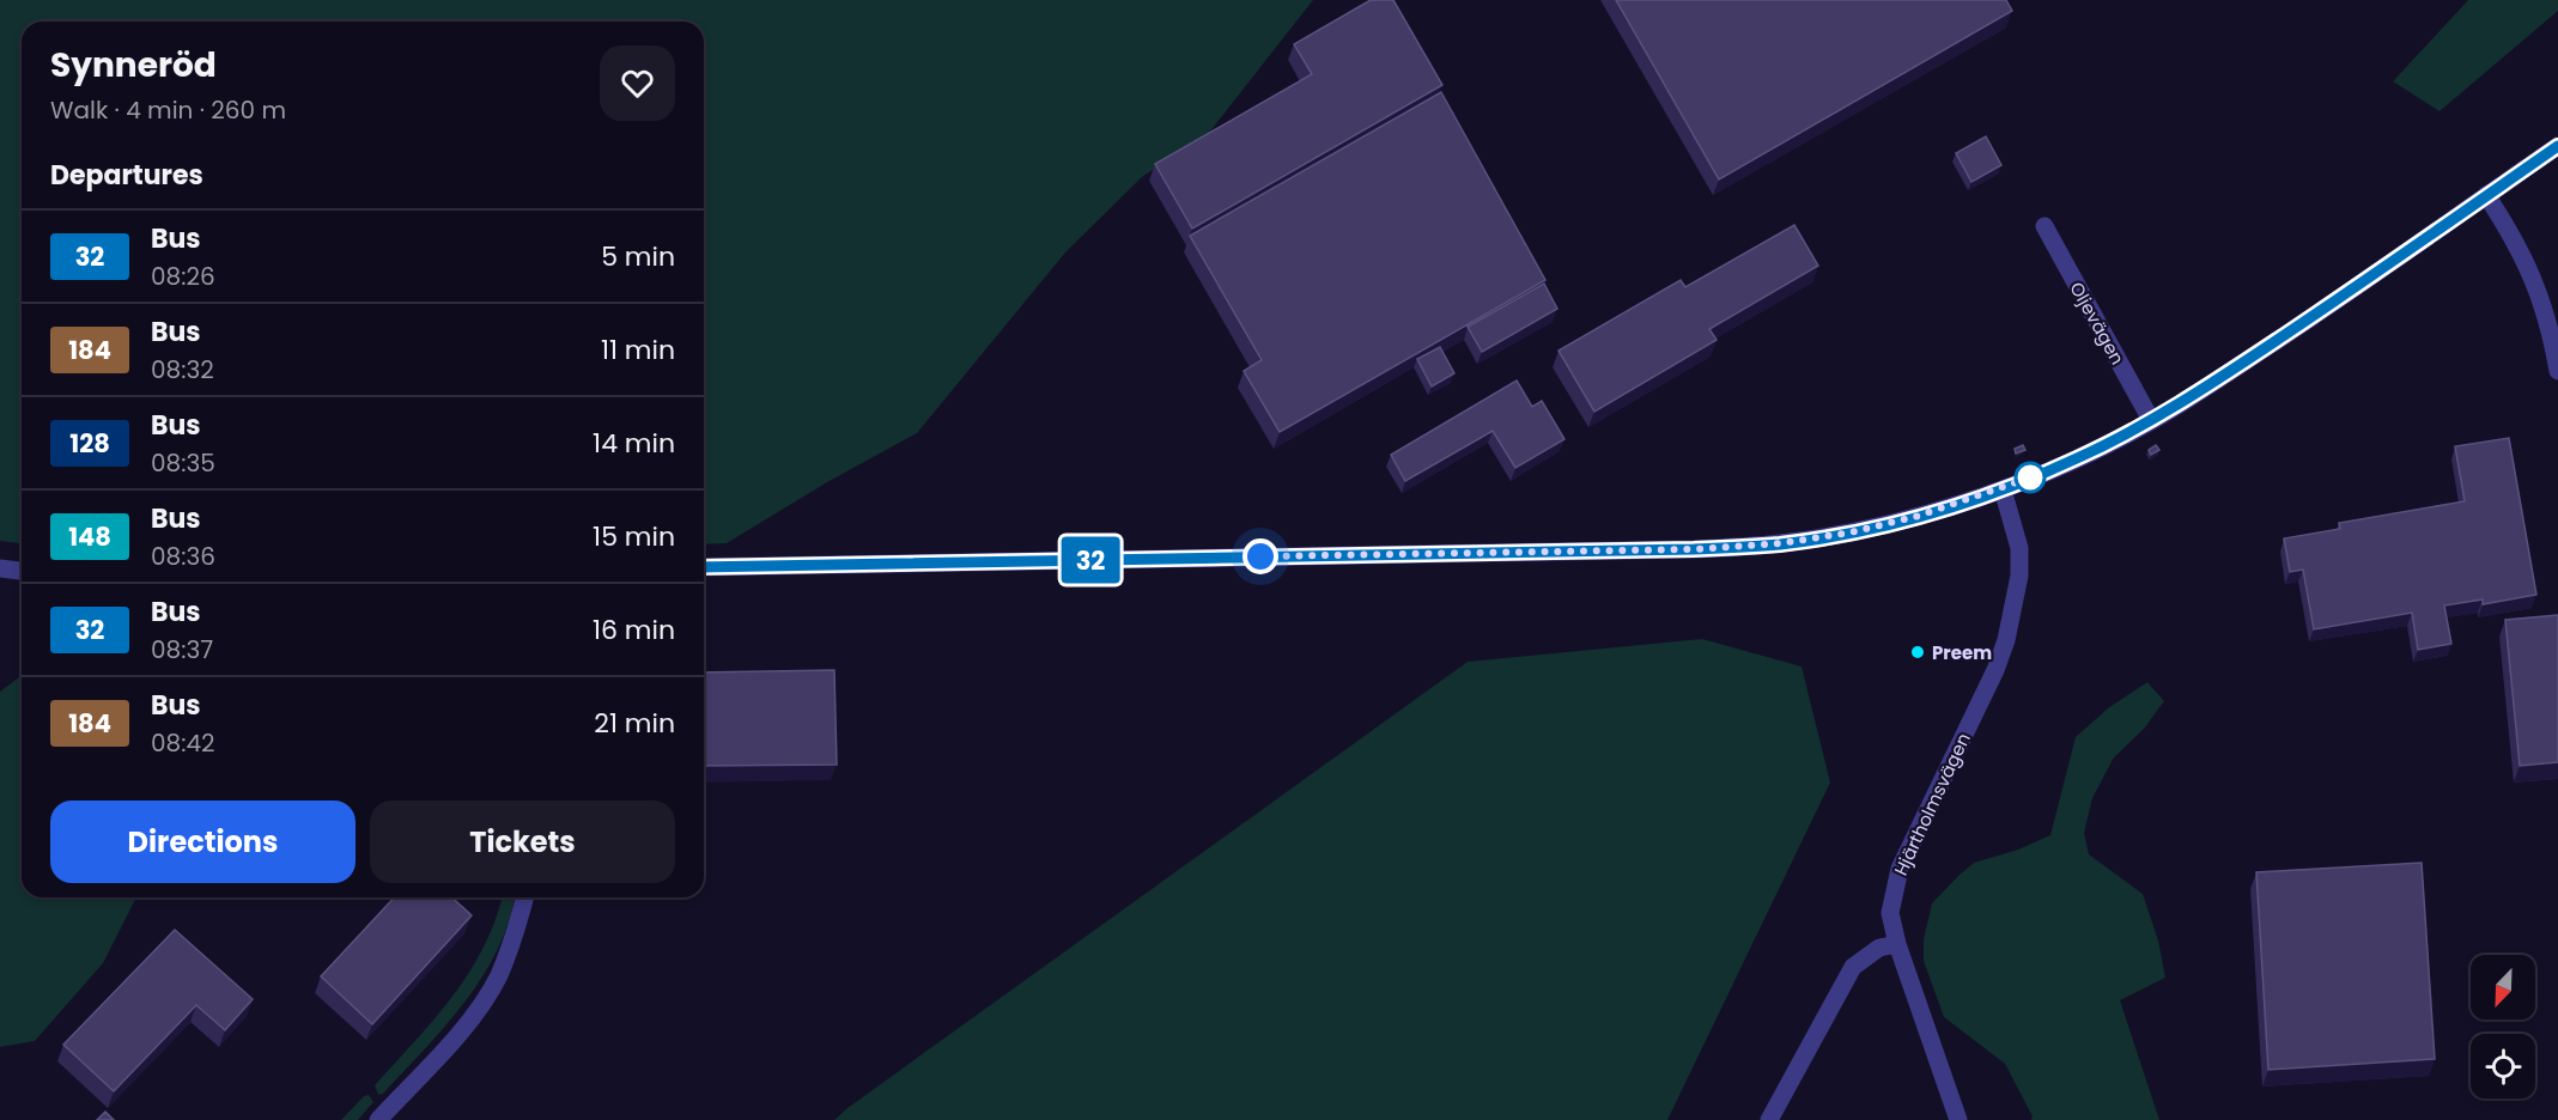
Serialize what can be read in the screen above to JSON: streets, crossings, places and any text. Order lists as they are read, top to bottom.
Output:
{
  "streets": {
    "street": ["Oljevägen", "Hjärtholmsvägen"]
  },
  "places": ["Preem"],
  "lines": ["bus line 32"],
  "north": "bottom left",
  "page": {
    "on_map": "32",
    "heading": [
      ["Synneröd", "Walk · 4 min · 260 m"],
      "Departures"
    ],
    "list": [
      {
        "mark": "32",
        "name": "Bus",
        "note": "08:26",
        "value": "5 min"
      },
      {
        "mark": "184",
        "name": "Bus",
        "note": "08:32",
        "value": "11 min"
      },
      {
        "mark": "128",
        "name": "Bus",
        "note": "08:35",
        "value": "14 min"
      },
      {
        "mark": "148",
        "name": "Bus",
        "note": "08:36",
        "value": "15 min"
      },
      {
        "mark": "32",
        "name": "Bus",
        "note": "08:37",
        "value": "16 min"
      },
      {
        "mark": "184",
        "name": "Bus",
        "note": "08:42",
        "value": "21 min"
      }
    ],
    "buttons": ["Directions", "Tickets"]
  }
}
